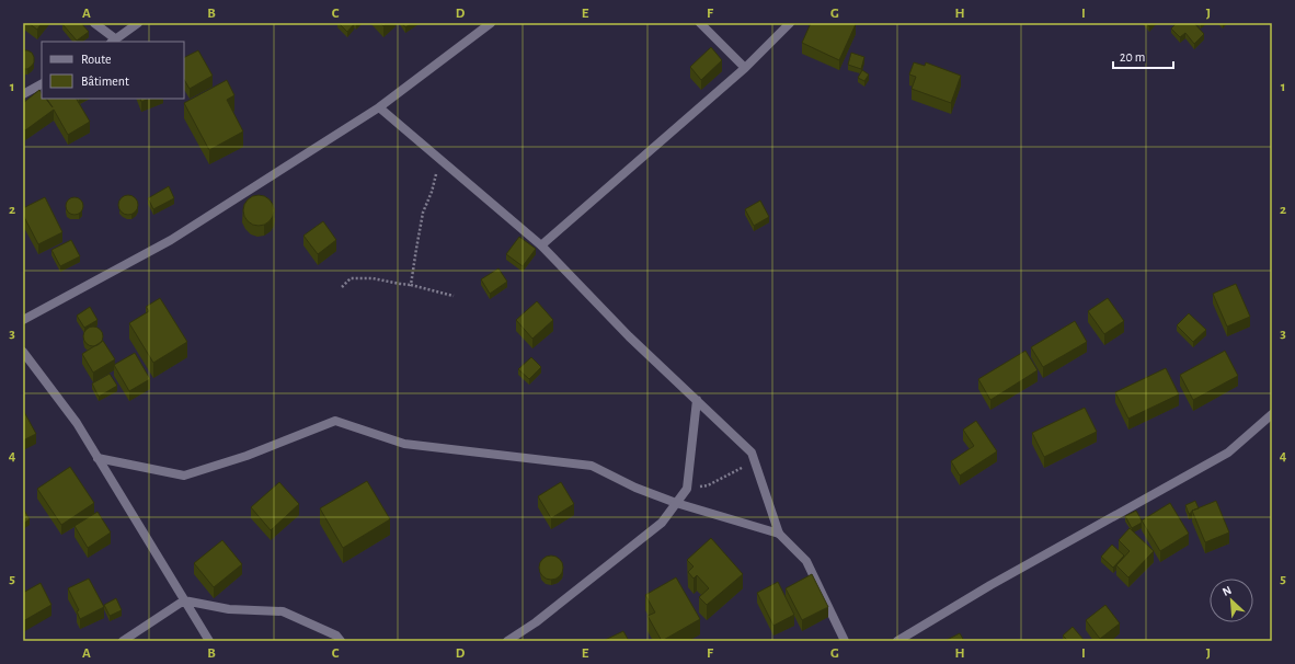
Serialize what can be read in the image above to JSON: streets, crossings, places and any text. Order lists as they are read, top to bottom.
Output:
{
  "legend": ["Route", "Bâtiment"],
  "scale_bar": "20 m",
  "north": "top left",
  "grid": {
    "columns": [
      "A",
      "B",
      "C",
      "D",
      "E",
      "F",
      "G",
      "H",
      "I",
      "J"
    ],
    "rows": [
      "1",
      "2",
      "3",
      "4",
      "5"
    ]
  }
}
